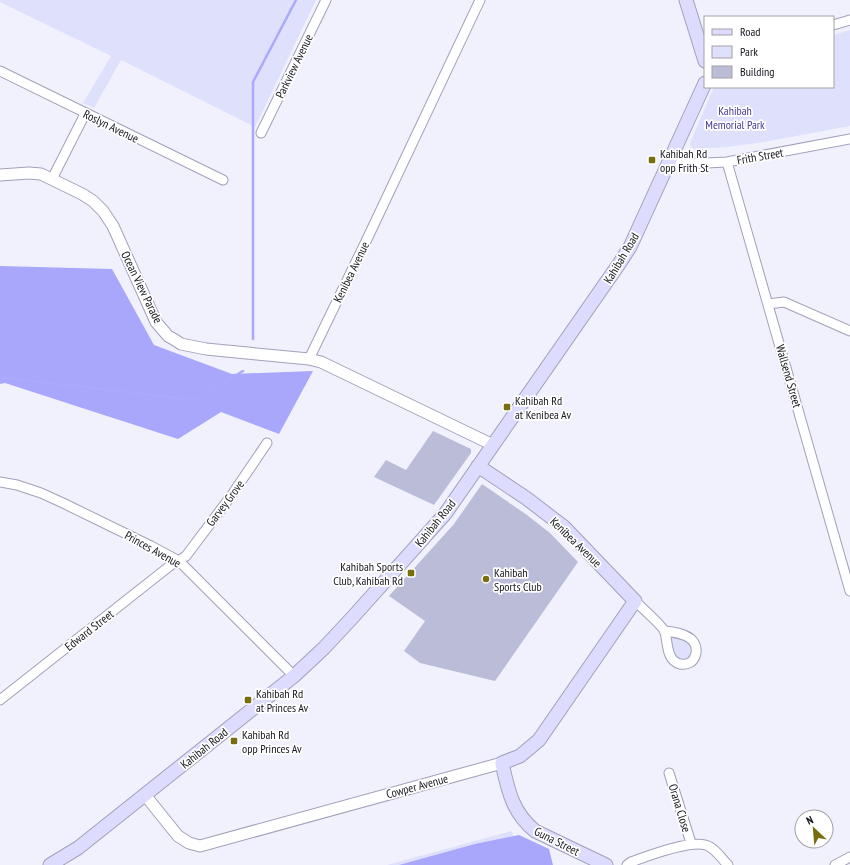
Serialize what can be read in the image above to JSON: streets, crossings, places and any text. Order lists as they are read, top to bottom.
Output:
{
  "streets": {
    "main road": [
      "Kahibah Road",
      "Kenibea Avenue",
      "Cowper Avenue",
      "Guna Street"
    ],
    "street": [
      "Parkview Avenue",
      "Roslyn Avenue",
      "Frith Street",
      "Ocean View Parade",
      "Wallsend Street",
      "Garvey Grove",
      "Princes Avenue",
      "Edward Street",
      "Orana Close"
    ]
  },
  "crossings": [
    ["Frith Street", "Kahibah Road"],
    ["Frith Street", "Wallsend Street"],
    ["Kahibah Road", "Kenibea Avenue"],
    ["Kahibah Road", "Princes Avenue"],
    ["Kahibah Road", "Cowper Avenue"],
    ["Kenibea Avenue", "Ocean View Parade"],
    ["Kenibea Avenue", "Cowper Avenue"],
    ["Garvey Grove", "Princes Avenue"],
    ["Garvey Grove", "Edward Street"],
    ["Princes Avenue", "Edward Street"],
    ["Cowper Avenue", "Guna Street"]
  ],
  "parks": ["Kahibah Memorial Park"],
  "places": {
    "transit": [
      "Kahibah Rd opp Frith St",
      "Kahibah Rd at Kenibea Av",
      "Kahibah Sports Club, Kahibah Rd",
      "Kahibah Rd at Princes Av",
      "Kahibah Rd opp Princes Av"
    ],
    "other": ["Kahibah Sports Club"]
  },
  "legend": ["Road", "Park", "Building"],
  "north": "top left"
}
